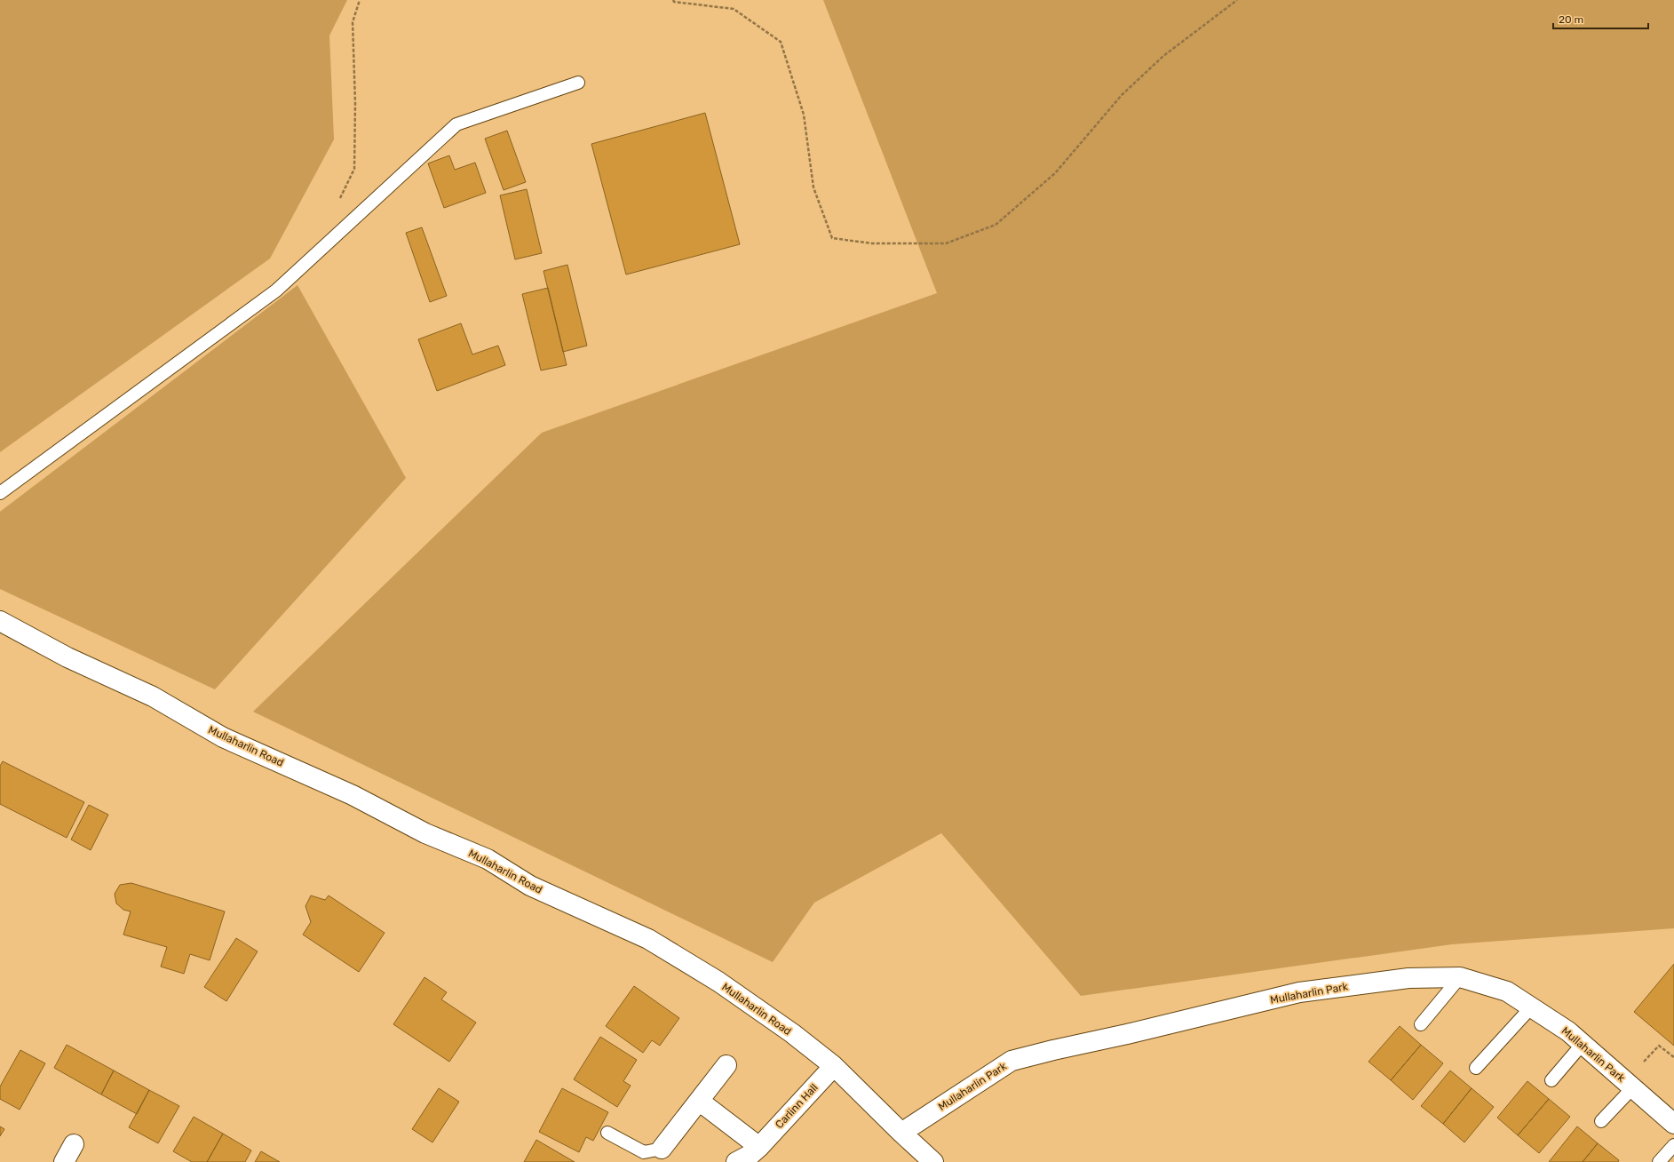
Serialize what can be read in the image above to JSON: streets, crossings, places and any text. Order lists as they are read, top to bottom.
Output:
{
  "streets": {
    "street": ["Mullaharlin Road", "Mullaharlin Park", "Carlinn Hall"]
  },
  "crossings": [
    ["Mullaharlin Road", "Mullaharlin Park"],
    ["Mullaharlin Road", "Carlinn Hall"]
  ],
  "scale_bar": "20 m"
}
